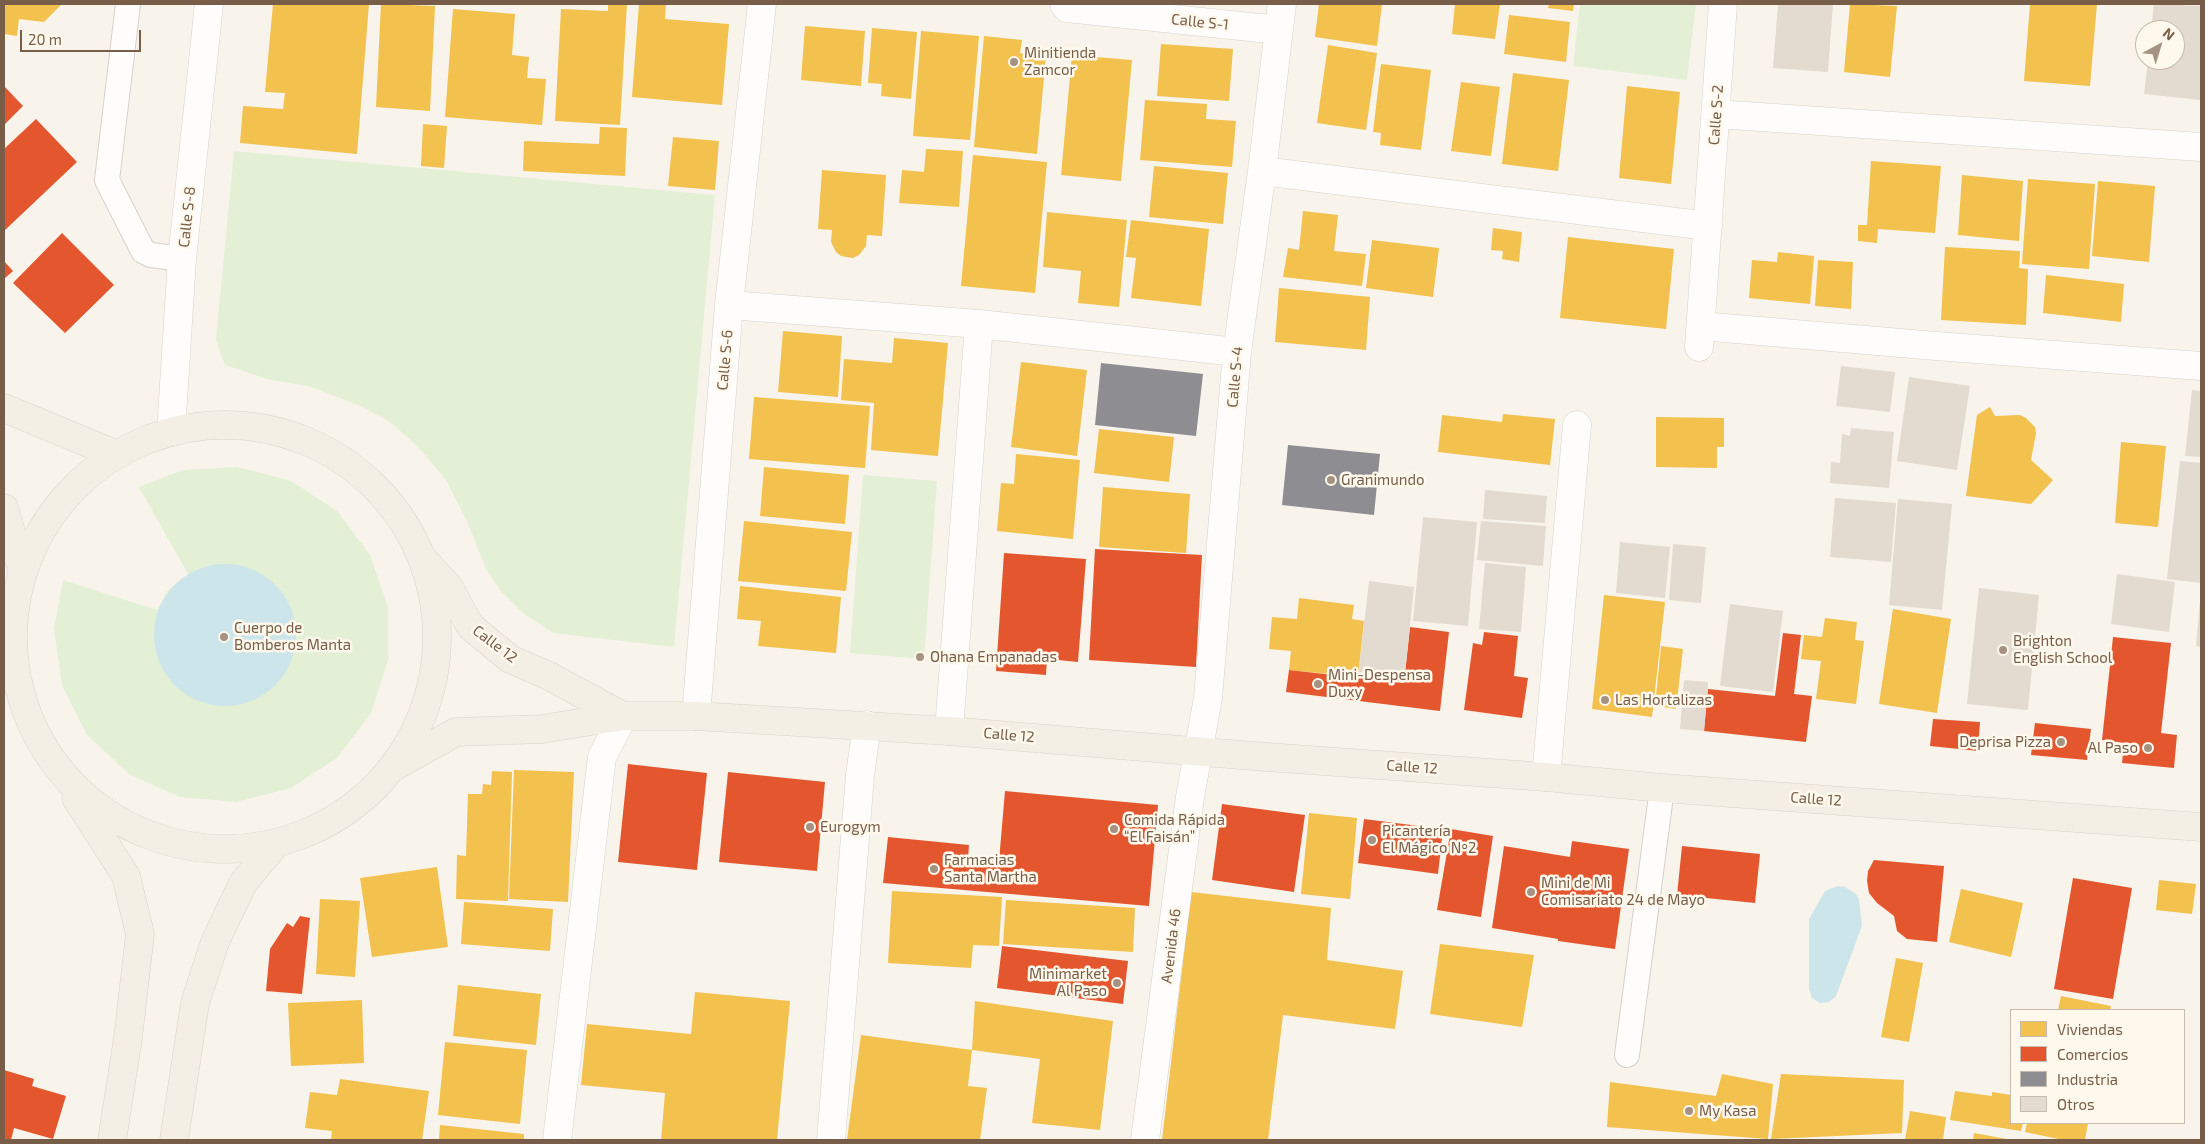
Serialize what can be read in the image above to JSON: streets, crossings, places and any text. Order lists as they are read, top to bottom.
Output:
{
  "streets": {
    "main road": ["Calle 12"],
    "street": [
      "Calle S-1",
      "Calle S-2",
      "Calle S-8",
      "Calle S-6",
      "Calle S-4",
      "Avenida 46"
    ]
  },
  "crossings": [
    ["Calle S-1", "Calle S-4"],
    ["Calle S-6", "Calle 12"],
    ["Calle S-4", "Calle 12"],
    ["Calle S-4", "Avenida 46"],
    ["Calle 12", "Avenida 46"]
  ],
  "places": [
    "Minitienda Zamcor",
    "Granimundo",
    "Cuerpo de Bomberos Manta",
    "Brighton English School",
    "Ohana Empanadas",
    "Mini-Despensa Duxy",
    "Las Hortalizas",
    "Deprisa Pizza",
    "Al Paso",
    "Eurogym",
    "Comida Rápida “El Faisán”",
    "Picantería El Mágico Nº2",
    "Farmacias Santa Martha",
    "Mini de Mi Comisariato 24 de Mayo",
    "Minimarket Al Paso",
    "My Kasa"
  ],
  "legend": [
    "Viviendas",
    "Comercios",
    "Industria",
    "Otros"
  ],
  "scale_bar": "20 m",
  "north": "top right"
}
